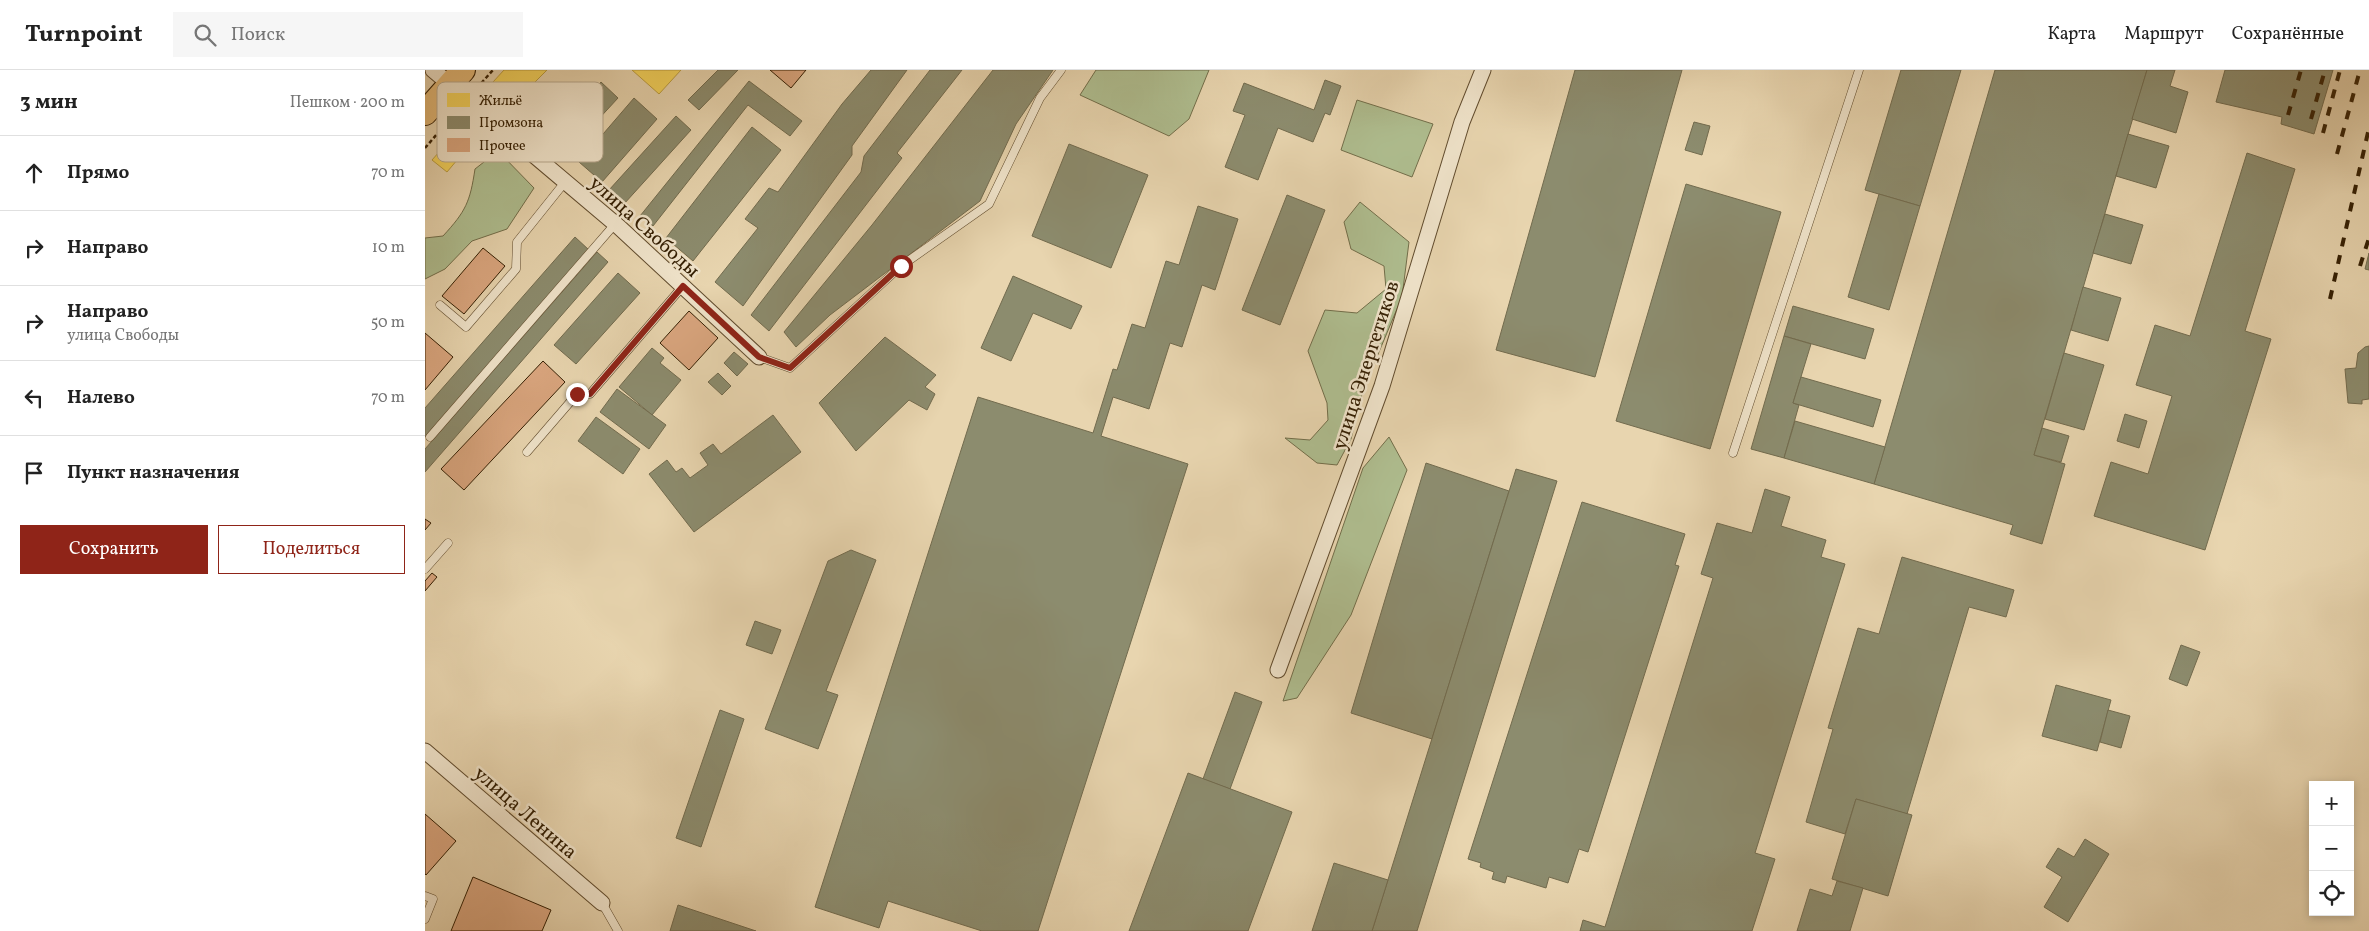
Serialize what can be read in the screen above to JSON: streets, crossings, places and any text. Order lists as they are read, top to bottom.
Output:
{
  "streets": {
    "street": ["улица Свободы", "улица Энергетиков", "улица Ленина"]
  },
  "legend": ["Жильё", "Промзона", "Прочее"],
  "page": {
    "header": "Turnpoint",
    "search": "Поиск",
    "nav": ["Карта", "Маршрут", "Сохранённые"],
    "heading": ["3 мин", "Пешком · 200 m"],
    "list": [
      ["Прямо", "70 m"],
      ["Направо", "10 m"],
      ["Направо", "улица Свободы", "50 m"],
      ["Налево", "70 m"],
      "Пункт назначения"
    ],
    "buttons": ["Сохранить", "Поделиться"],
    "map_buttons": ["+", "−"]
  }
}
